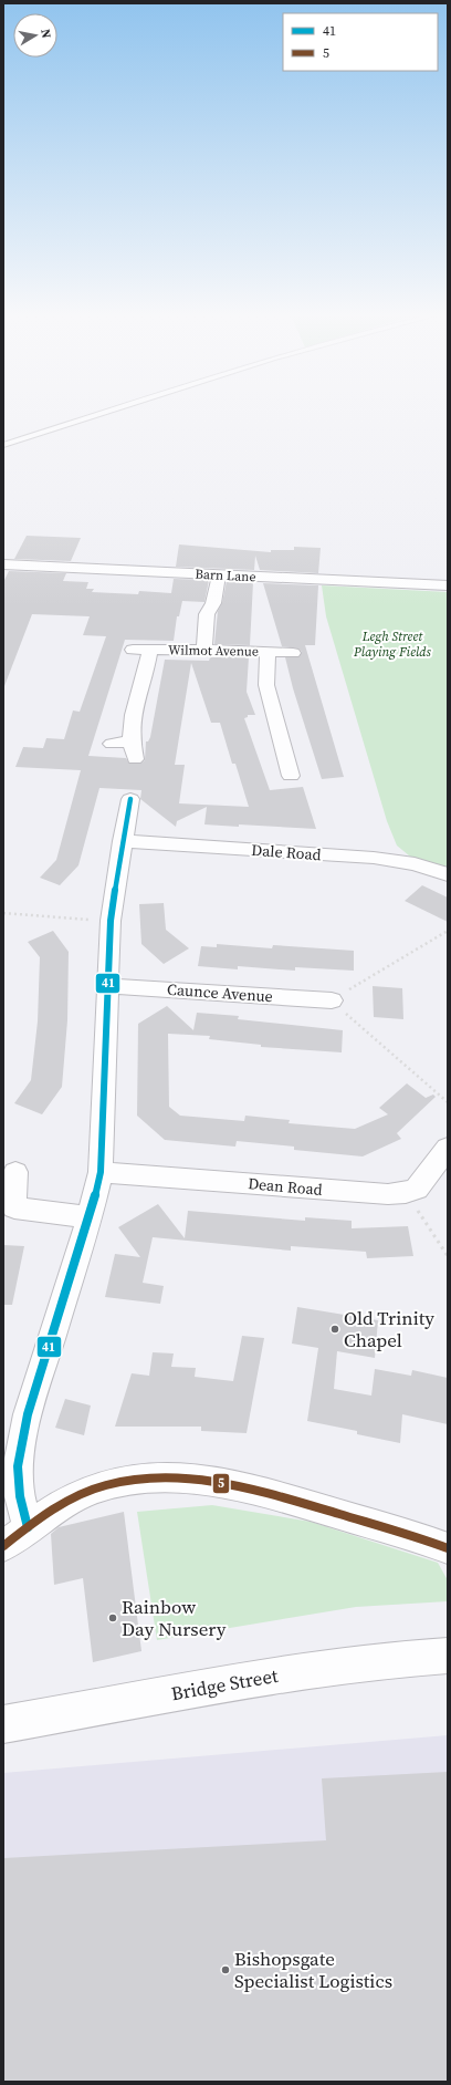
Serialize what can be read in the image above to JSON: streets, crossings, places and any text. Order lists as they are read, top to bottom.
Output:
{
  "streets": {
    "street": [
      "Barn Lane",
      "Wilmot Avenue",
      "Dale Road",
      "Caunce Avenue",
      "Dean Road",
      "Bridge Street"
    ]
  },
  "parks": ["Legh Street Playing Fields"],
  "places": ["Old Trinity Chapel", "Rainbow Day Nursery", "Bishopsgate Specialist Logistics"],
  "lines": ["transit line 41", "transit line 5"],
  "legend": ["41", "5"],
  "north": "right"
}
